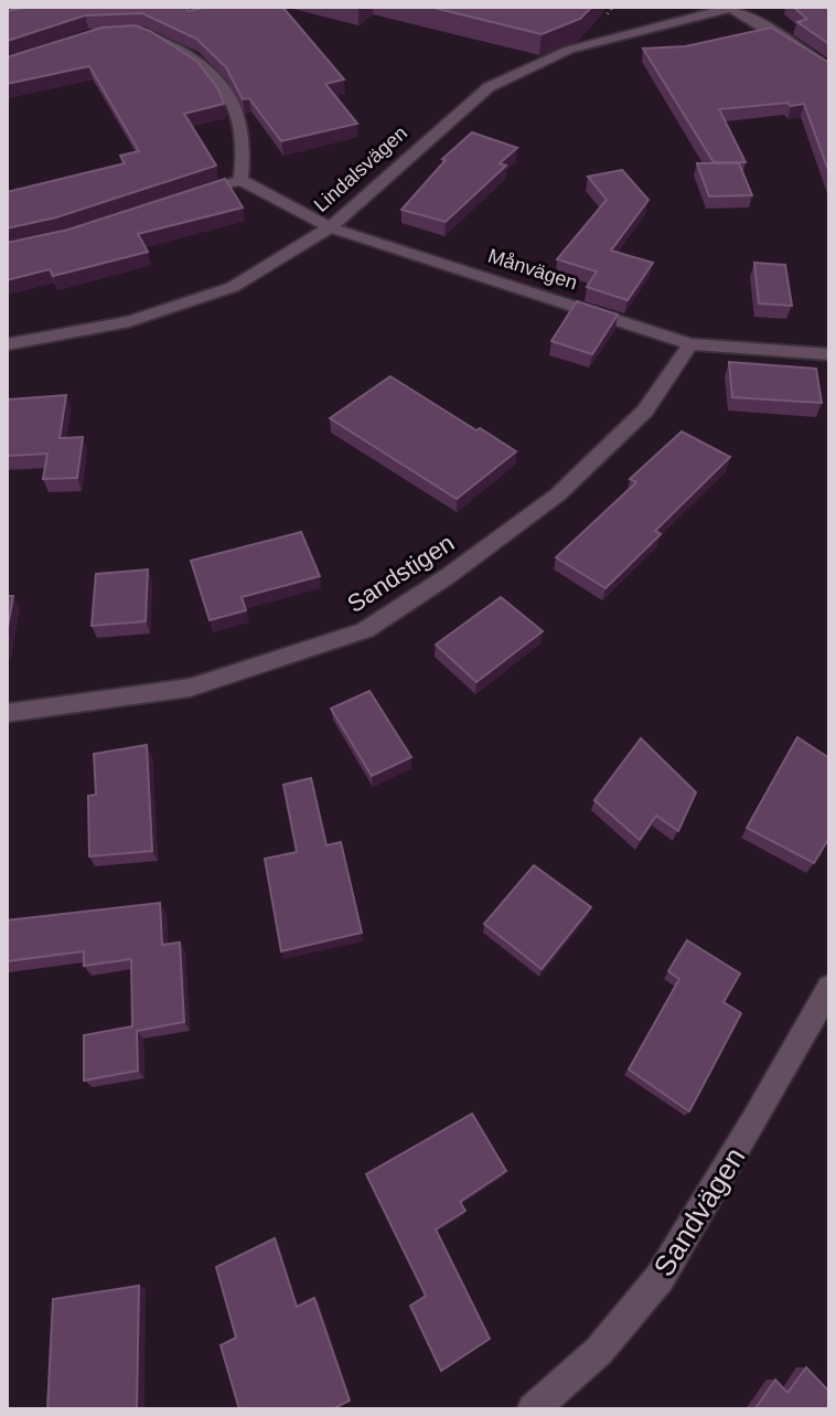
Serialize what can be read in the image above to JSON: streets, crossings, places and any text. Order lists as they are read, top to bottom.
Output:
{
  "streets": {
    "street": [
      "Lindalsvägen",
      "Månvägen",
      "Sandstigen",
      "Sandvägen"
    ]
  },
  "crossings": [
    ["Lindalsvägen", "Månvägen"],
    ["Månvägen", "Sandstigen"]
  ]
}
